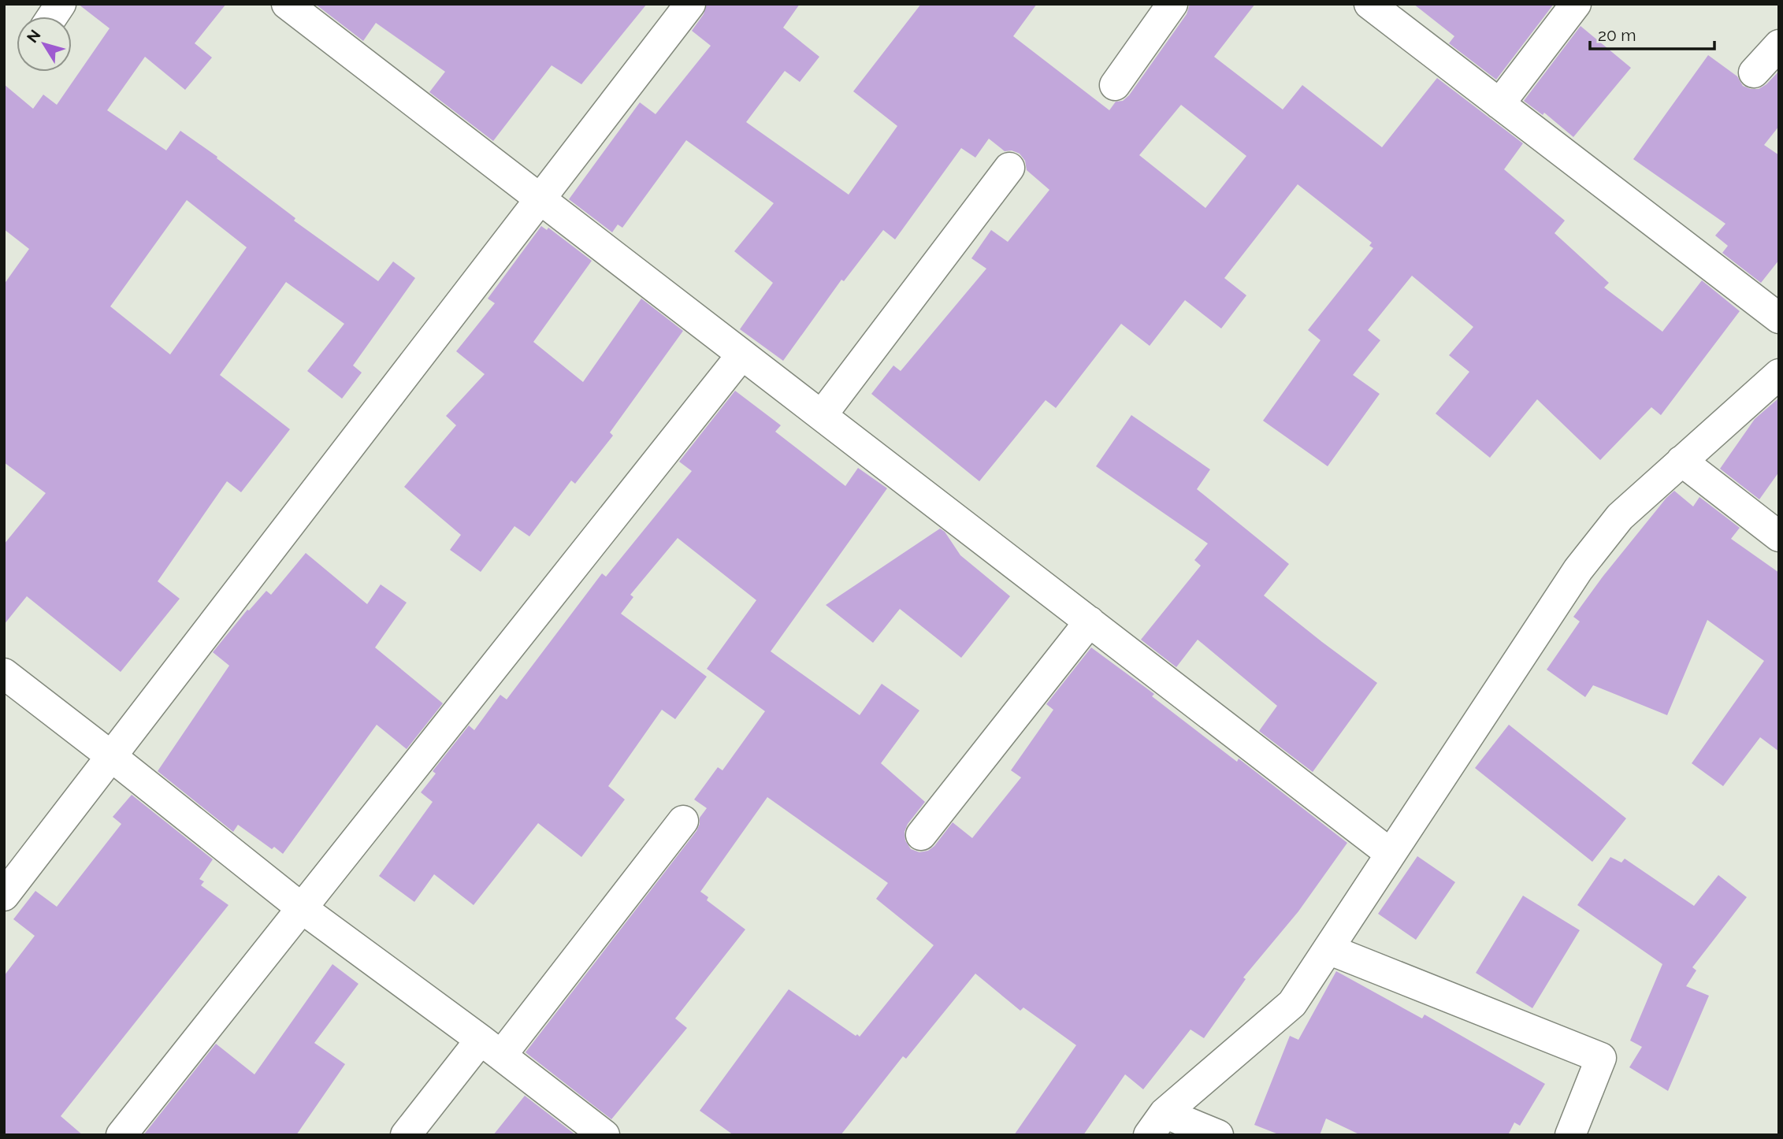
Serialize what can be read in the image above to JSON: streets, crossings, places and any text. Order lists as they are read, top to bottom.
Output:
{
  "scale_bar": "20 m",
  "north": "top left"
}
